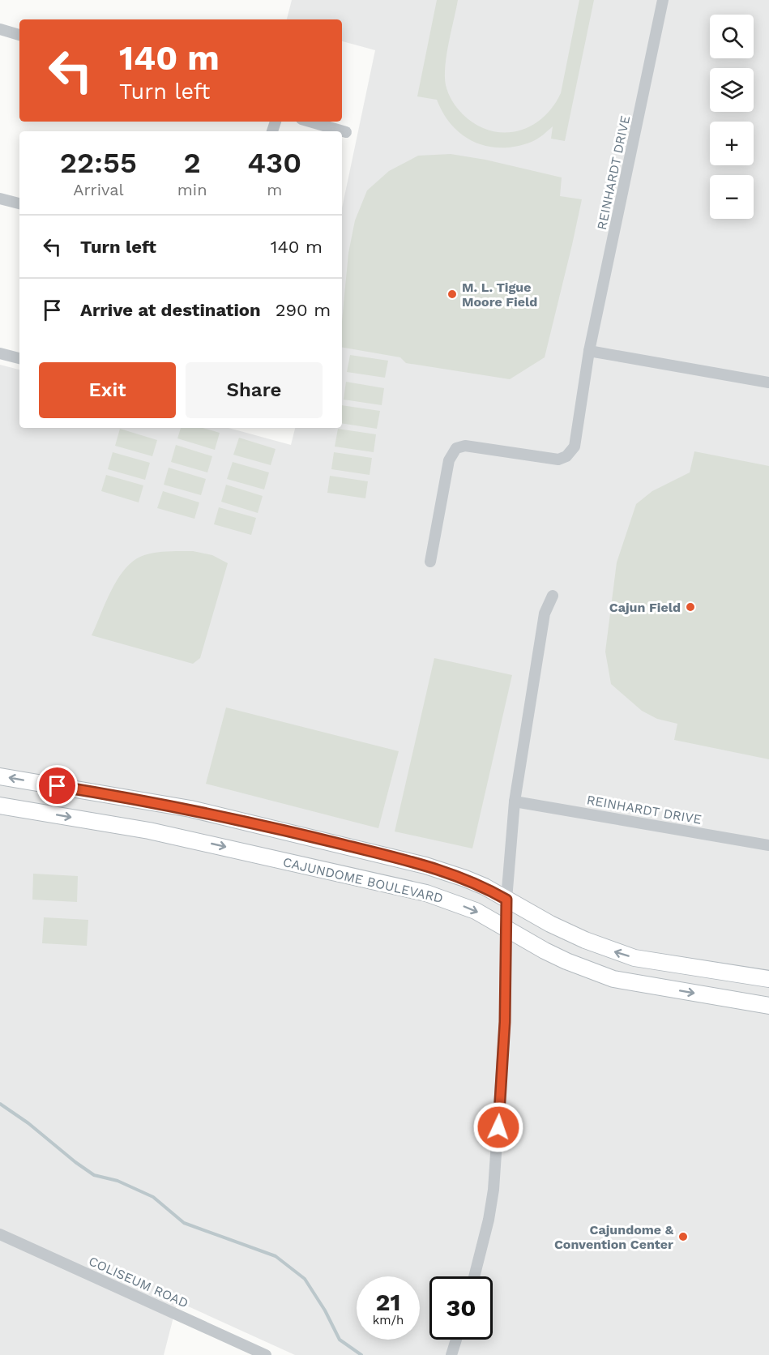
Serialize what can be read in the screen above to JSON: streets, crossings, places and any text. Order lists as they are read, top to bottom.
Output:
{
  "streets": {
    "street": ["REINHARDT DRIVE", "CAJUNDOME BOULEVARD", "COLISEUM ROAD"]
  },
  "places": ["M. L. Tigue Moore Field", "Cajun Field", "Cajundome & Convention Center"],
  "page": {
    "map_buttons": ["+", "−"],
    "turn": ["140 m", "Turn left"],
    "eta": [
      "22:55",
      "Arrival",
      "2",
      "min",
      "430",
      "m"
    ],
    "list": [
      {
        "name": "Turn left",
        "value": "140 m"
      },
      {
        "name": "Arrive at destination",
        "value": "290 m"
      }
    ],
    "buttons": ["Exit", "Share"],
    "speed": "21 km/h",
    "limit": "30"
  }
}
